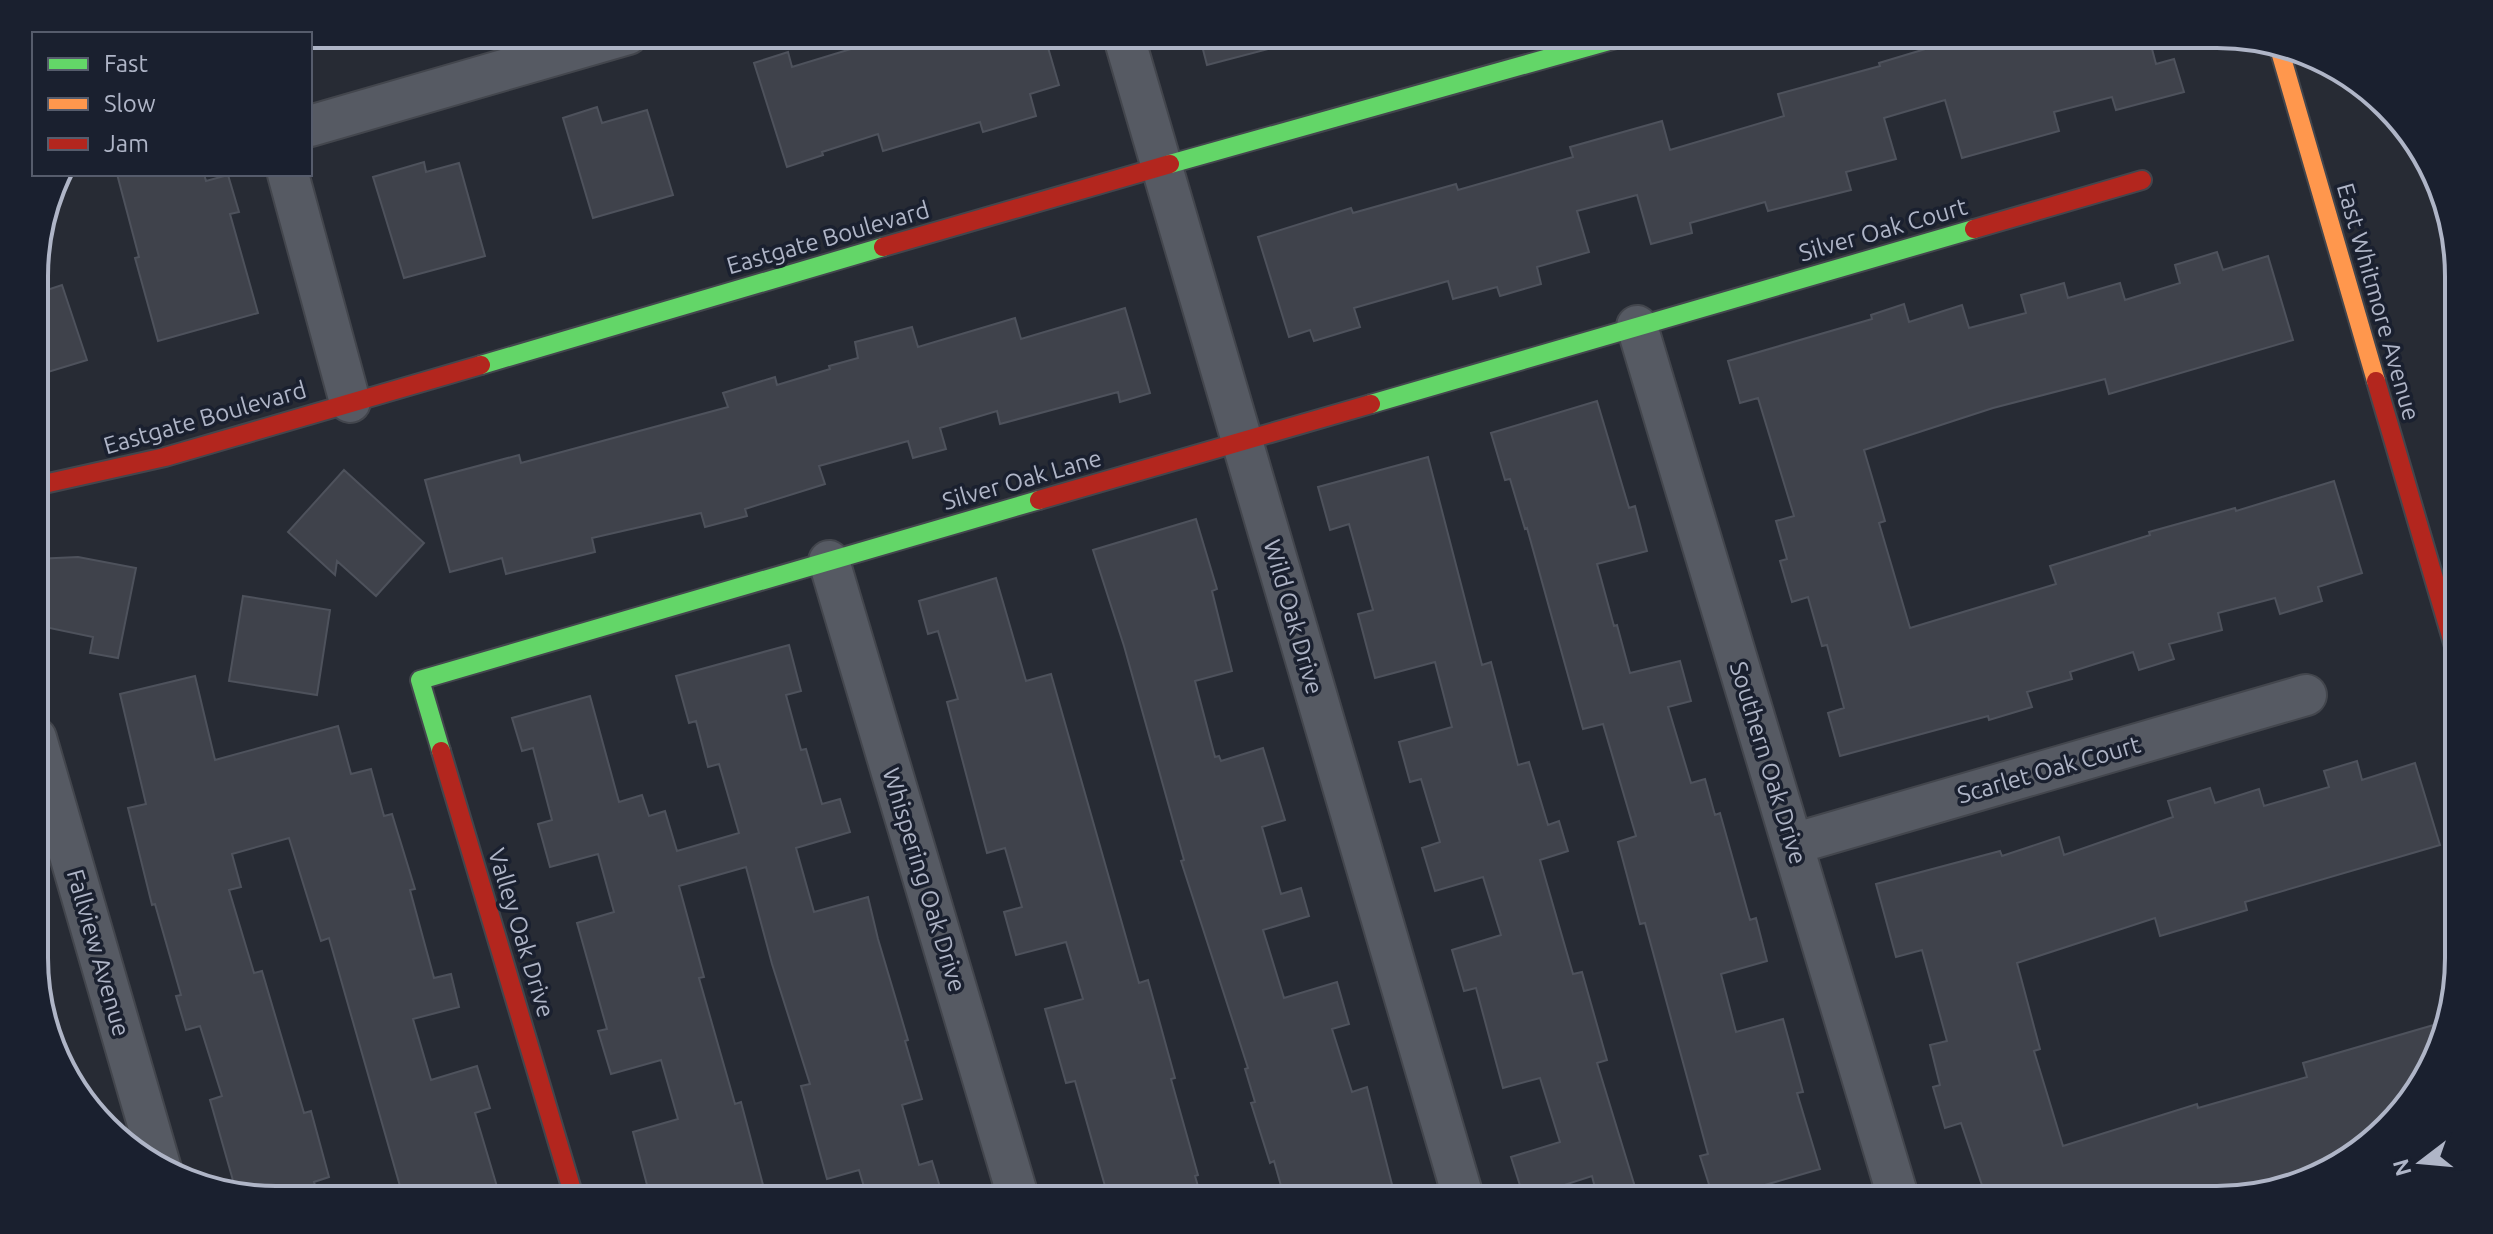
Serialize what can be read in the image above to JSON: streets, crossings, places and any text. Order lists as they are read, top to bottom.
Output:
{
  "streets": {
    "street": [
      "Silver Oak Court",
      "Eastgate Boulevard",
      "East Whitmore Avenue",
      "Silver Oak Lane",
      "Wild Oak Drive",
      "Southern Oak Drive",
      "Scarlet Oak Court",
      "Whispering Oak Drive",
      "Valley Oak Drive",
      "Fallview Avenue"
    ]
  },
  "crossings": [
    ["Silver Oak Court", "Silver Oak Lane"],
    ["Silver Oak Court", "Southern Oak Drive"],
    ["Eastgate Boulevard", "Wild Oak Drive"],
    ["Silver Oak Lane", "Wild Oak Drive"],
    ["Silver Oak Lane", "Southern Oak Drive"],
    ["Silver Oak Lane", "Whispering Oak Drive"],
    ["Silver Oak Lane", "Valley Oak Drive"],
    ["Southern Oak Drive", "Scarlet Oak Court"]
  ],
  "legend": ["Fast", "Slow", "Jam"],
  "north": "left"
}
